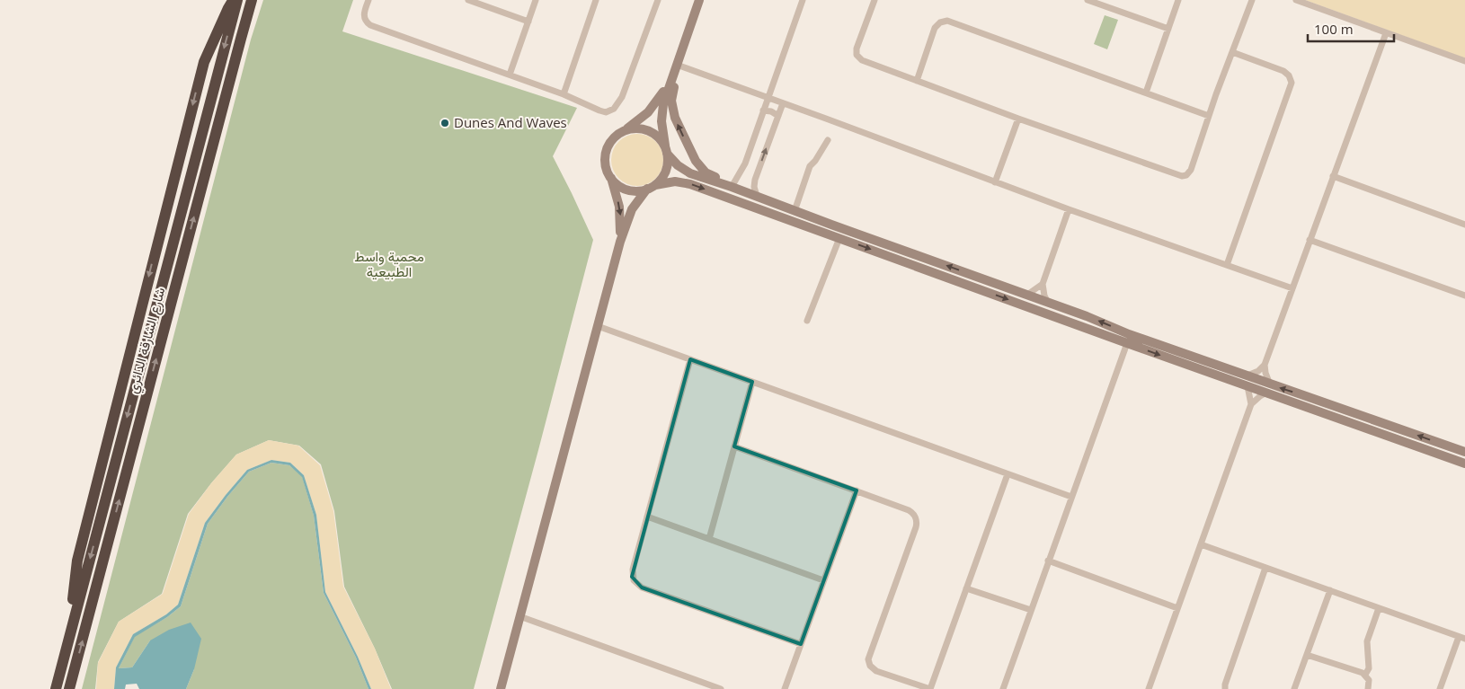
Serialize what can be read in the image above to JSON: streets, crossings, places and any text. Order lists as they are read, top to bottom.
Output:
{
  "streets": {
    "highway": ["شارع الشارقة الدائري"]
  },
  "parks": ["محمية واسط الطبيعية"],
  "places": ["Dunes And Waves"],
  "scale_bar": "100 m"
}
